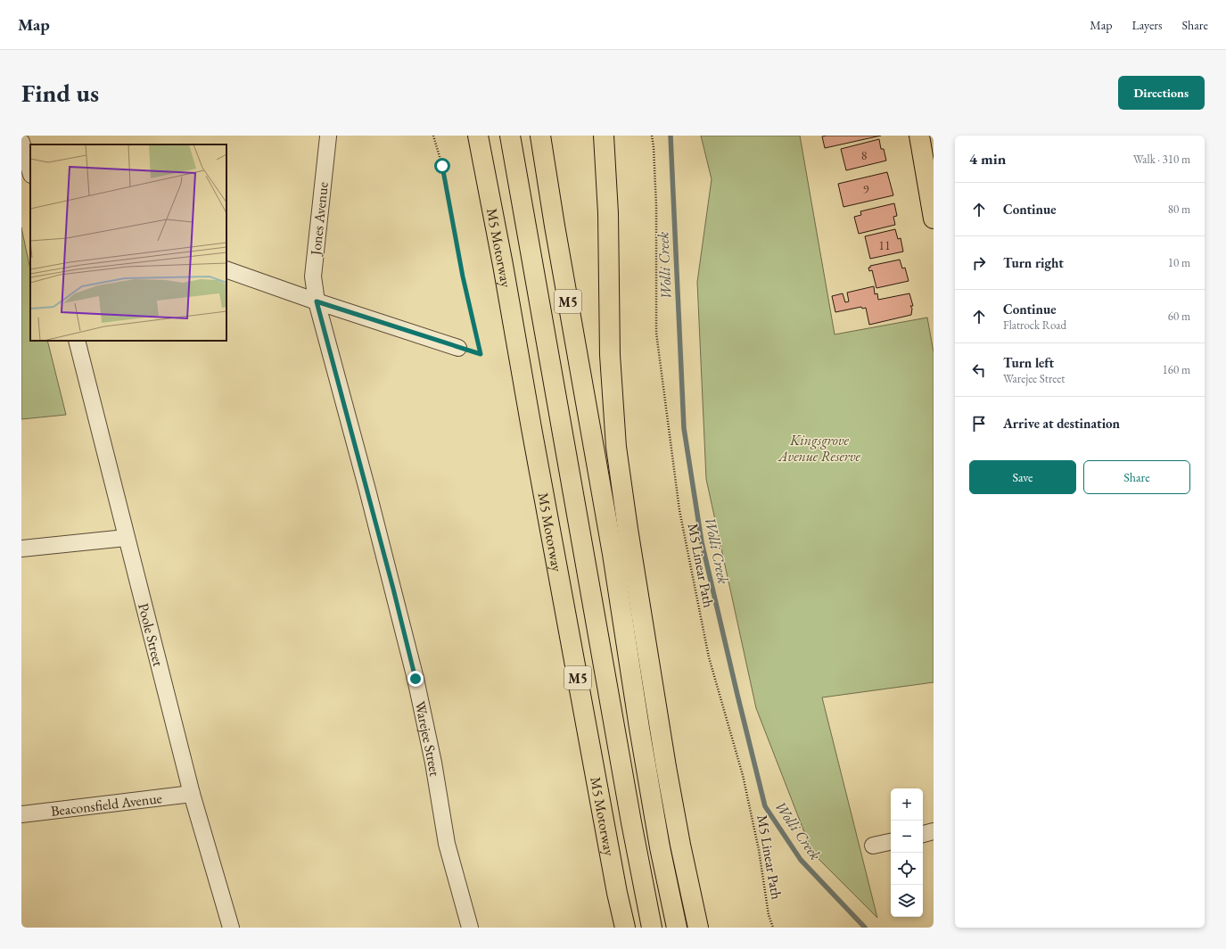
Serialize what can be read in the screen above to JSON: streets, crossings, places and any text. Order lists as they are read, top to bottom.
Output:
{
  "streets": {
    "main road": ["M5 Motorway", "M5"],
    "street": [
      "Jones Avenue",
      "Poole Street",
      "Warejee Street",
      "Beaconsfield Avenue"
    ],
    "path": ["M5 Linear Path"]
  },
  "crossings": [
    ["Jones Avenue", "Warejee Street"],
    ["Poole Street", "Beaconsfield Avenue"]
  ],
  "water": ["Wolli Creek"],
  "parks": ["Kingsgrove Avenue Reserve"],
  "house_numbers": ["8", "9", "11"],
  "page": {
    "header": "Map",
    "nav": ["Map", "Layers", "Share"],
    "buttons": [
      "Directions",
      ["Save", "Share"]
    ],
    "title": "Find us",
    "heading": ["4 min", "Walk · 310 m"],
    "list": [
      ["Continue", "80 m"],
      ["Turn right", "10 m"],
      ["Continue", "Flatrock Road", "60 m"],
      ["Turn left", "Warejee Street", "160 m"],
      "Arrive at destination"
    ],
    "map_buttons": ["+", "−"]
  }
}
